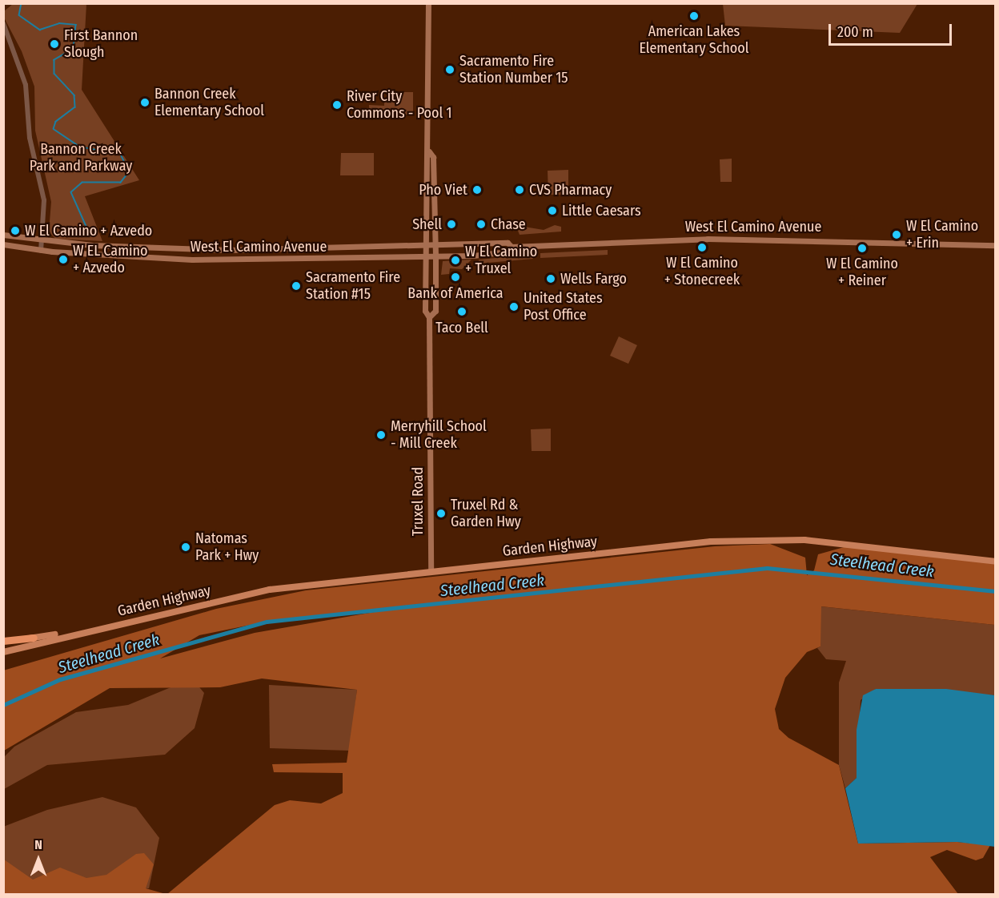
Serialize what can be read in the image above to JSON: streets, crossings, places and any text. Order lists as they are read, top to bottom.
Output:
{
  "streets": {
    "main road": ["West El Camino Avenue", "Truxel Road", "Garden Highway"]
  },
  "crossings": [
    ["West El Camino Avenue", "Truxel Road"],
    ["Truxel Road", "Garden Highway"]
  ],
  "water": ["Steelhead Creek"],
  "parks": ["Bannon Creek Park and Parkway"],
  "places": [
    "American Lakes Elementary School",
    "First Bannon Slough",
    "Sacramento Fire Station Number 15",
    "Bannon Creek Elementary School",
    "River City Commons - Pool 1",
    "Pho Viet",
    "CVS Pharmacy",
    "Little Caesars",
    "Shell",
    "Chase",
    "W El Camino + Azvedo",
    "W El Camino + Erin",
    "W El Camino + Stonecreek",
    "W El Camino + Reiner",
    "W EL Camino + Azvedo",
    "W El Camino + Truxel",
    "Bank of America",
    "Wells Fargo",
    "Sacramento Fire Station #15",
    "United States Post Office",
    "Taco Bell",
    "Merryhill School - Mill Creek",
    "Truxel Rd & Garden Hwy",
    "Natomas Park + Hwy"
  ],
  "scale_bar": "200 m",
  "north": "top"
}
